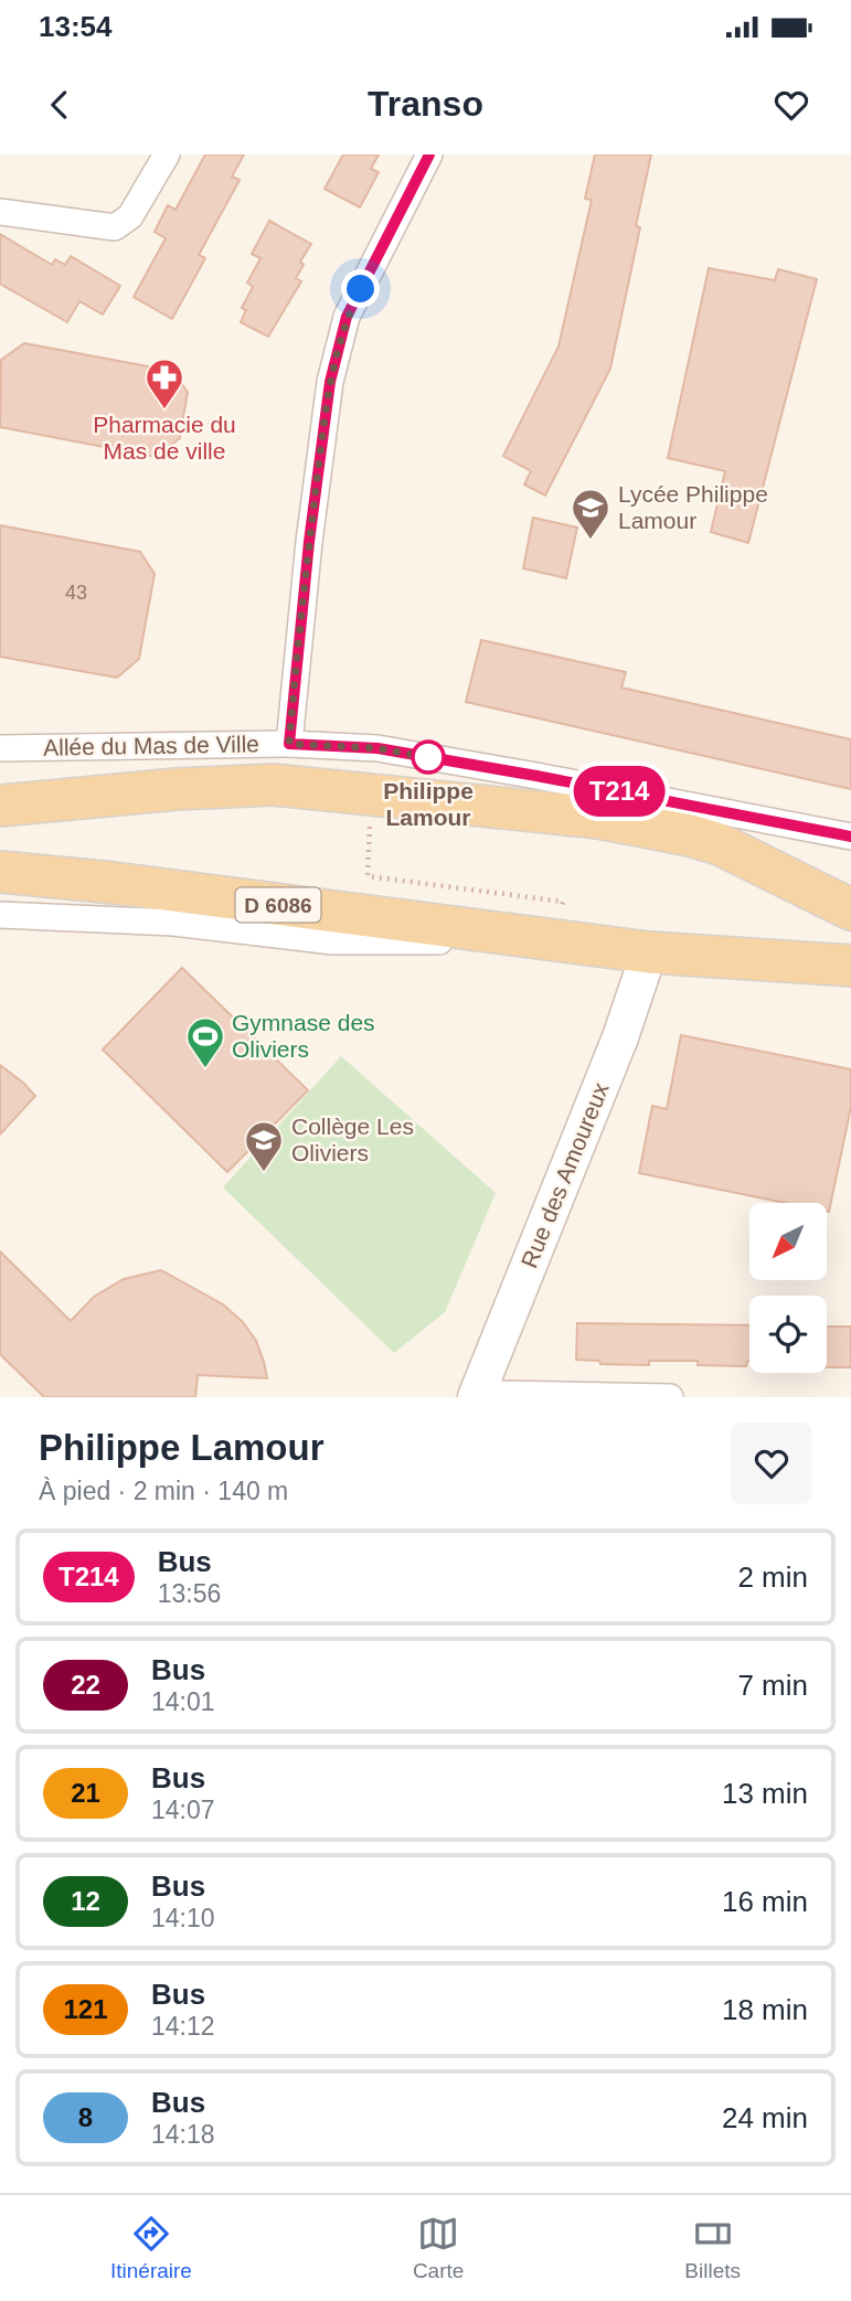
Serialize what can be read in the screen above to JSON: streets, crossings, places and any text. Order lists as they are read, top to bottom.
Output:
{
  "streets": {
    "main road": ["D 6086"],
    "street": ["Allée du Mas de Ville", "Rue des Amoureux"]
  },
  "crossings": [
    ["D 6086", "Rue des Amoureux"]
  ],
  "places": {
    "pharmacy": ["Pharmacie du Mas de ville"],
    "school or university": ["Lycée Philippe Lamour", "Collège Les Oliviers"],
    "other": ["Philippe Lamour"],
    "sports": ["Gymnase des Oliviers"]
  },
  "lines": ["bus line T214"],
  "house_numbers": ["43"],
  "north": "bottom left",
  "page": {
    "status": "13:54",
    "header": "Transo",
    "on_map": "T214",
    "heading": ["Philippe Lamour", "À pied · 2 min · 140 m"],
    "list": [
      {
        "mark": "T214",
        "name": "Bus",
        "note": "13:56",
        "value": "2 min"
      },
      {
        "mark": "22",
        "name": "Bus",
        "note": "14:01",
        "value": "7 min"
      },
      {
        "mark": "21",
        "name": "Bus",
        "note": "14:07",
        "value": "13 min"
      },
      {
        "mark": "12",
        "name": "Bus",
        "note": "14:10",
        "value": "16 min"
      },
      {
        "mark": "121",
        "name": "Bus",
        "note": "14:12",
        "value": "18 min"
      },
      {
        "mark": "8",
        "name": "Bus",
        "note": "14:18",
        "value": "24 min"
      }
    ],
    "tabs": ["Itinéraire", "Carte", "Billets"]
  }
}
